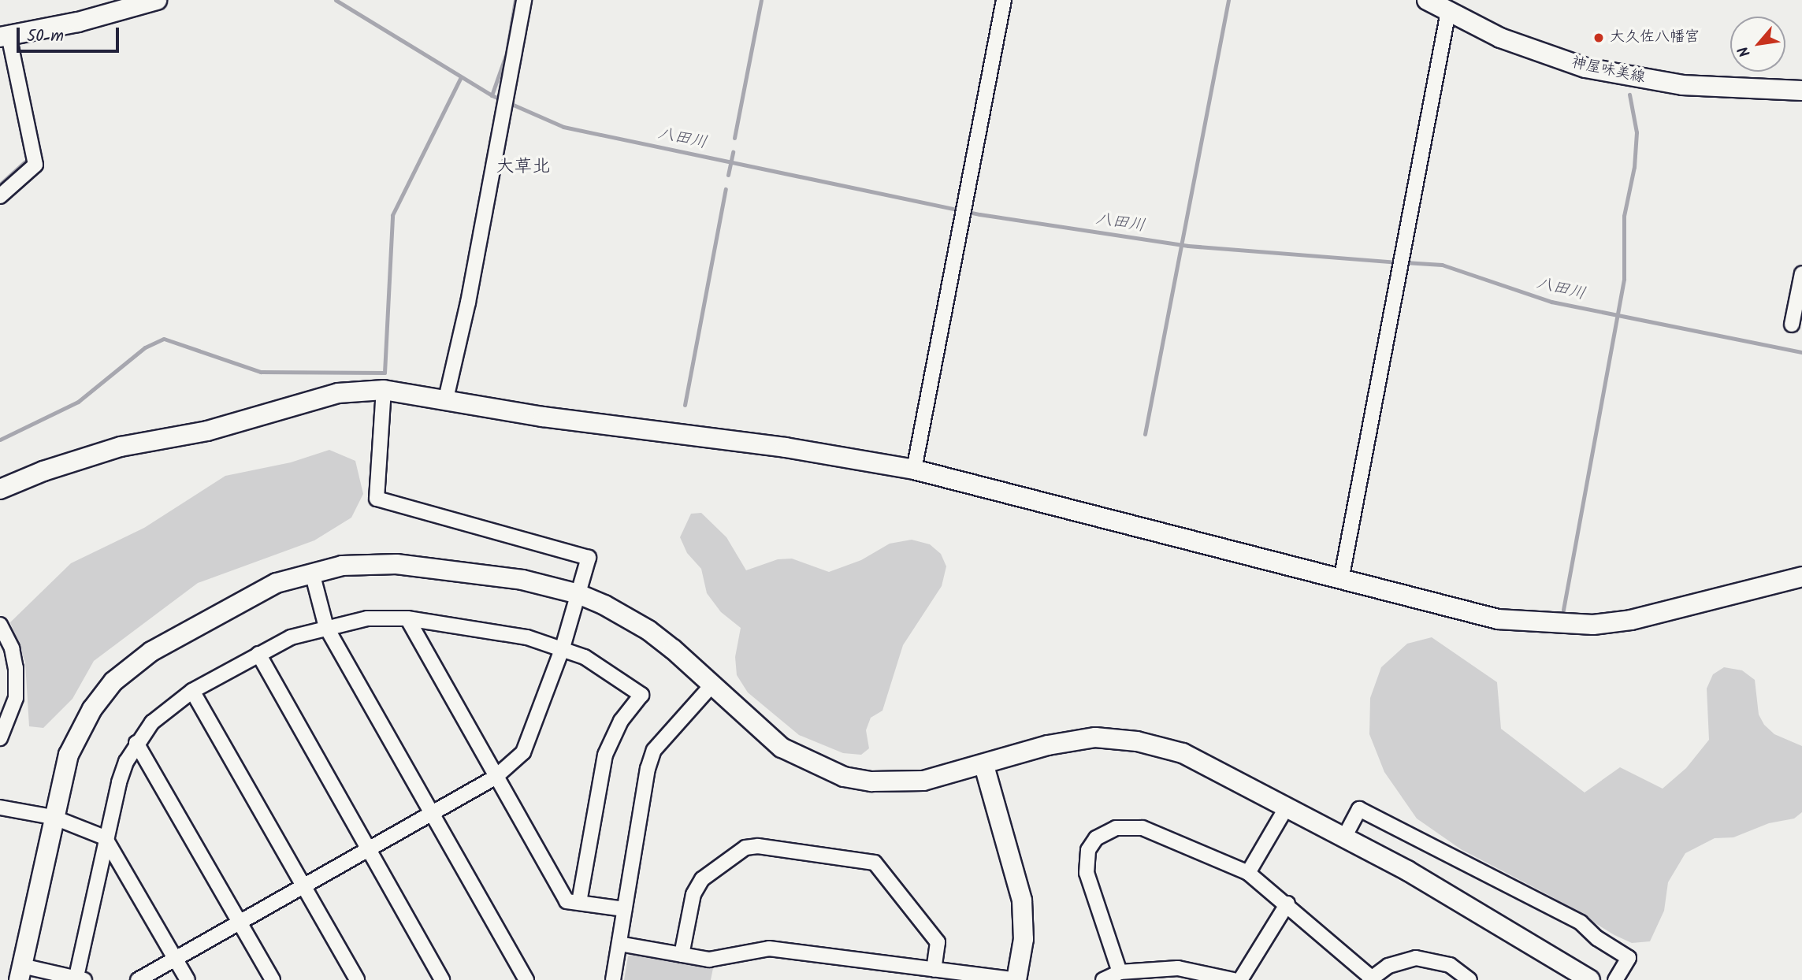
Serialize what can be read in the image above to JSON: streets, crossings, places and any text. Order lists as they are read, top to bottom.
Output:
{
  "streets": {
    "street": ["神屋味美線"]
  },
  "districts": ["大草北"],
  "water": ["八田川"],
  "places": ["大久佐八幡宮"],
  "scale_bar": "50 m",
  "north": "bottom left"
}
